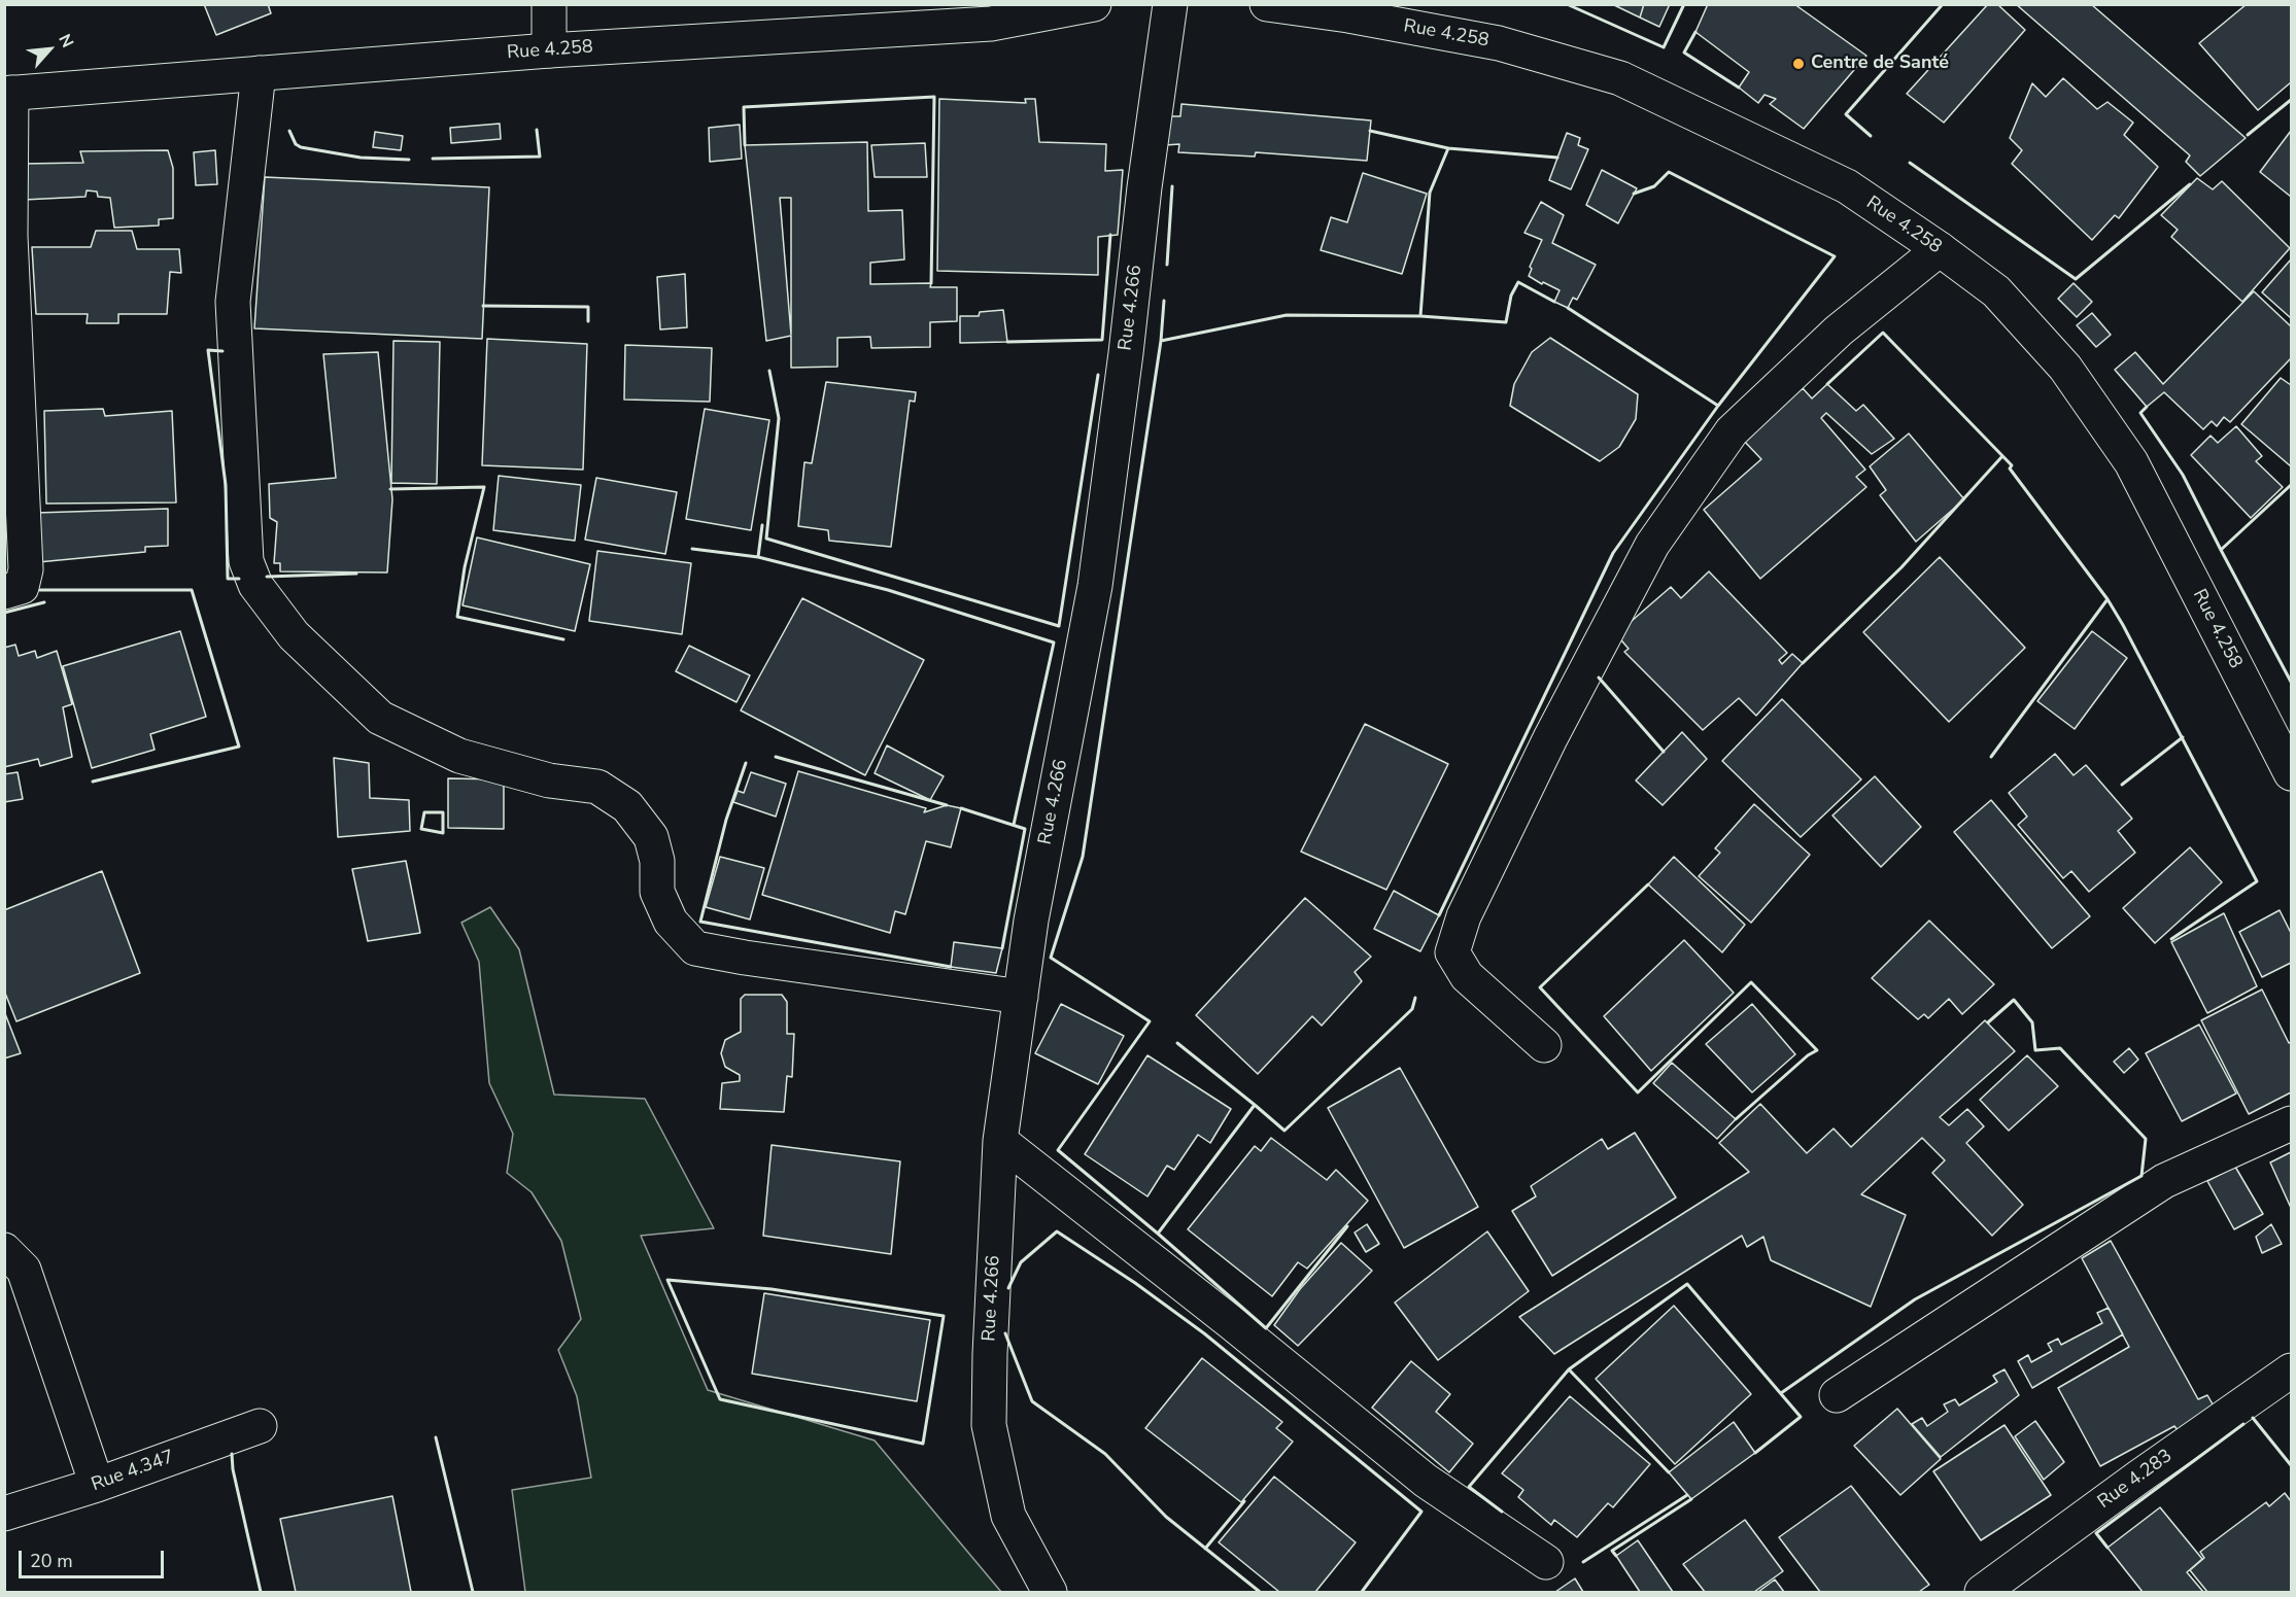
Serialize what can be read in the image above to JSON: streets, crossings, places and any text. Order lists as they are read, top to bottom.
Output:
{
  "streets": {
    "main road": [
      "Rue 4.258",
      "Rue 4.266",
      "Rue 4.347",
      "Rue 4.283"
    ]
  },
  "places": ["Centre de Santé"],
  "scale_bar": "20 m",
  "north": "top right"
}
